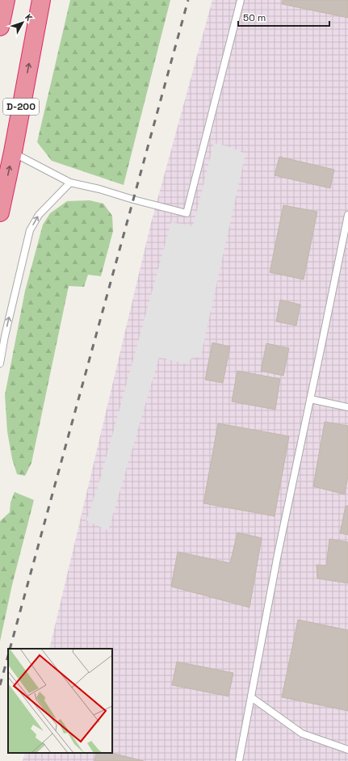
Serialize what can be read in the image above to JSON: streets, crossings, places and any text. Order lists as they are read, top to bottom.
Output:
{
  "streets": {
    "highway": ["D-200"]
  },
  "scale_bar": "50 m",
  "north": "top right"
}
